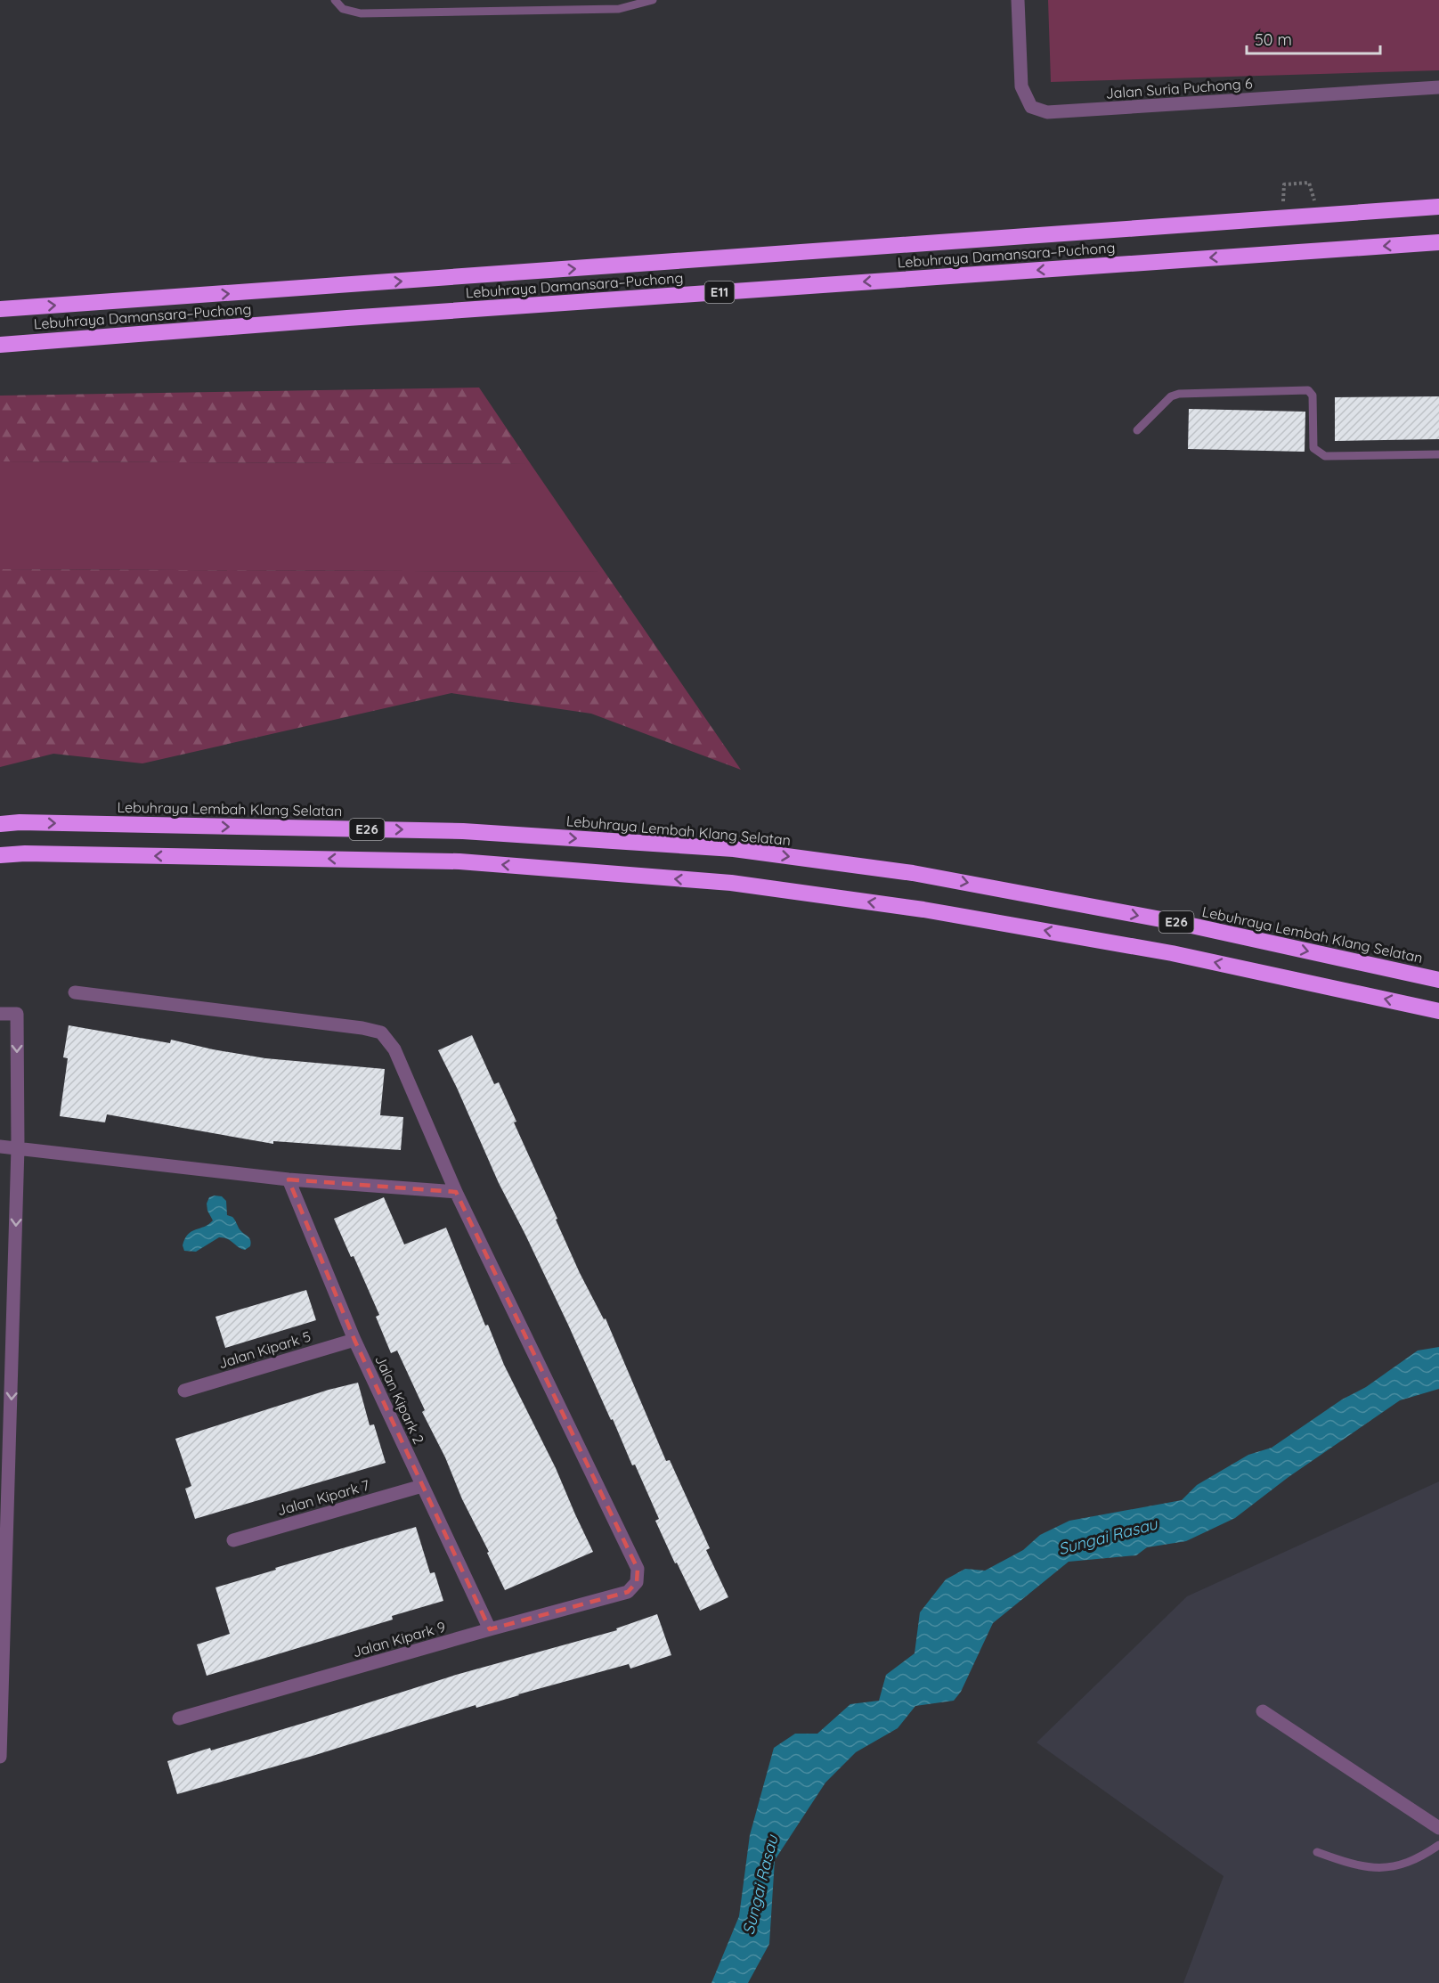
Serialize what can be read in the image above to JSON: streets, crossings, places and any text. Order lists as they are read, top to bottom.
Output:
{
  "streets": {
    "highway": [
      "Lebuhraya Damansara–Puchong",
      "E11",
      "Lebuhraya Lembah Klang Selatan",
      "E26"
    ],
    "street": [
      "Jalan Suria Puchong 6",
      "Jalan Kipark 5",
      "Jalan Kipark 2",
      "Jalan Kipark 7",
      "Jalan Kipark 9"
    ]
  },
  "crossings": [
    ["Jalan Kipark 5", "Jalan Kipark 2"],
    ["Jalan Kipark 2", "Jalan Kipark 7"],
    ["Jalan Kipark 2", "Jalan Kipark 9"]
  ],
  "water": ["Sungai Rasau"],
  "scale_bar": "50 m"
}
